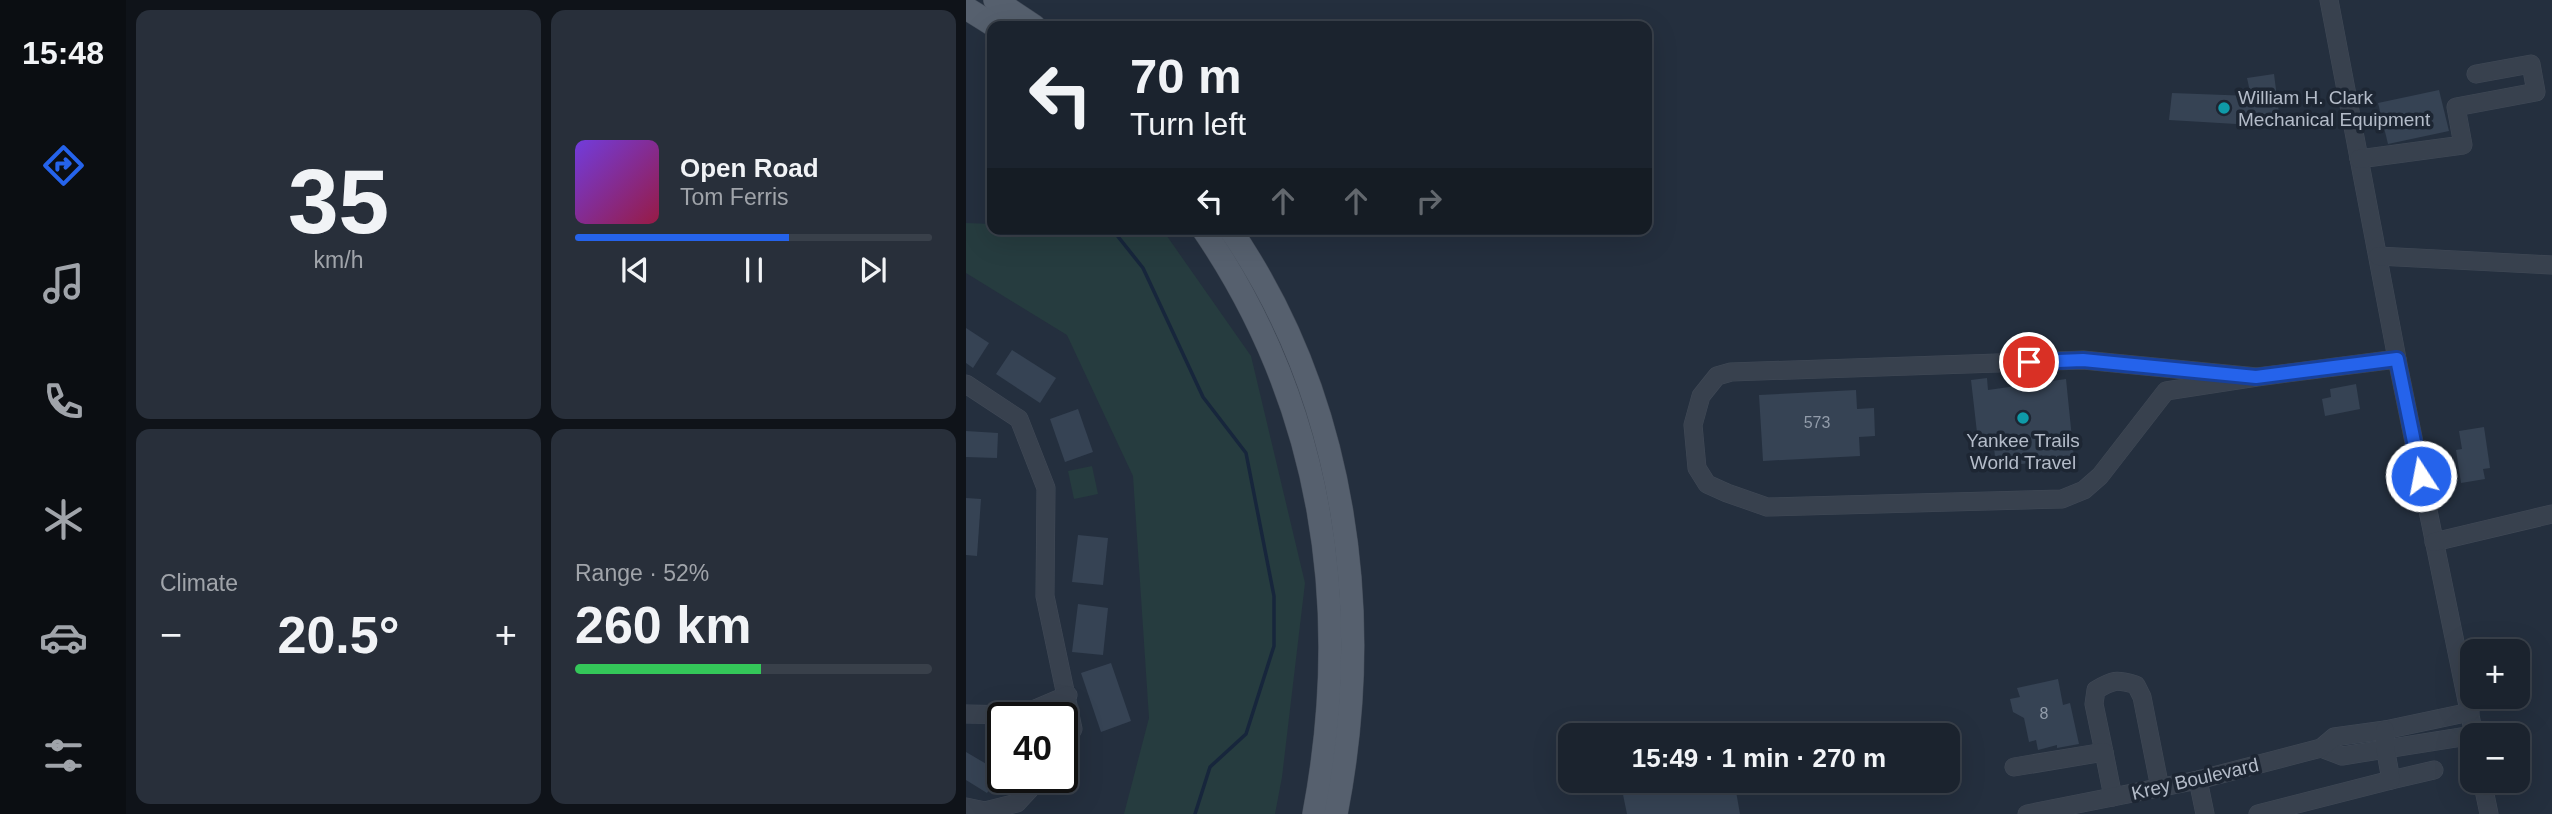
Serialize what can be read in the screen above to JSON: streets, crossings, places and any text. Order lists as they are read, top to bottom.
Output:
{
  "streets": {
    "street": ["Krey Boulevard"]
  },
  "places": ["William H. Clark Mechanical Equipment", "Yankee Trails World Travel"],
  "house_numbers": ["573", "8"],
  "page": {
    "tabs": "15:48",
    "tile": [
      ["35", "km/h"],
      "Climate",
      ["Range · 52%", "260 km"]
    ],
    "turn": ["70 m", "Turn left"],
    "song": ["Open Road", "Tom Ferris"],
    "heat": ["−", "20.5°", "+"],
    "map_buttons": ["+", "−"],
    "limit": "40",
    "trip": "15:49 · 1 min · 270 m"
  }
}
